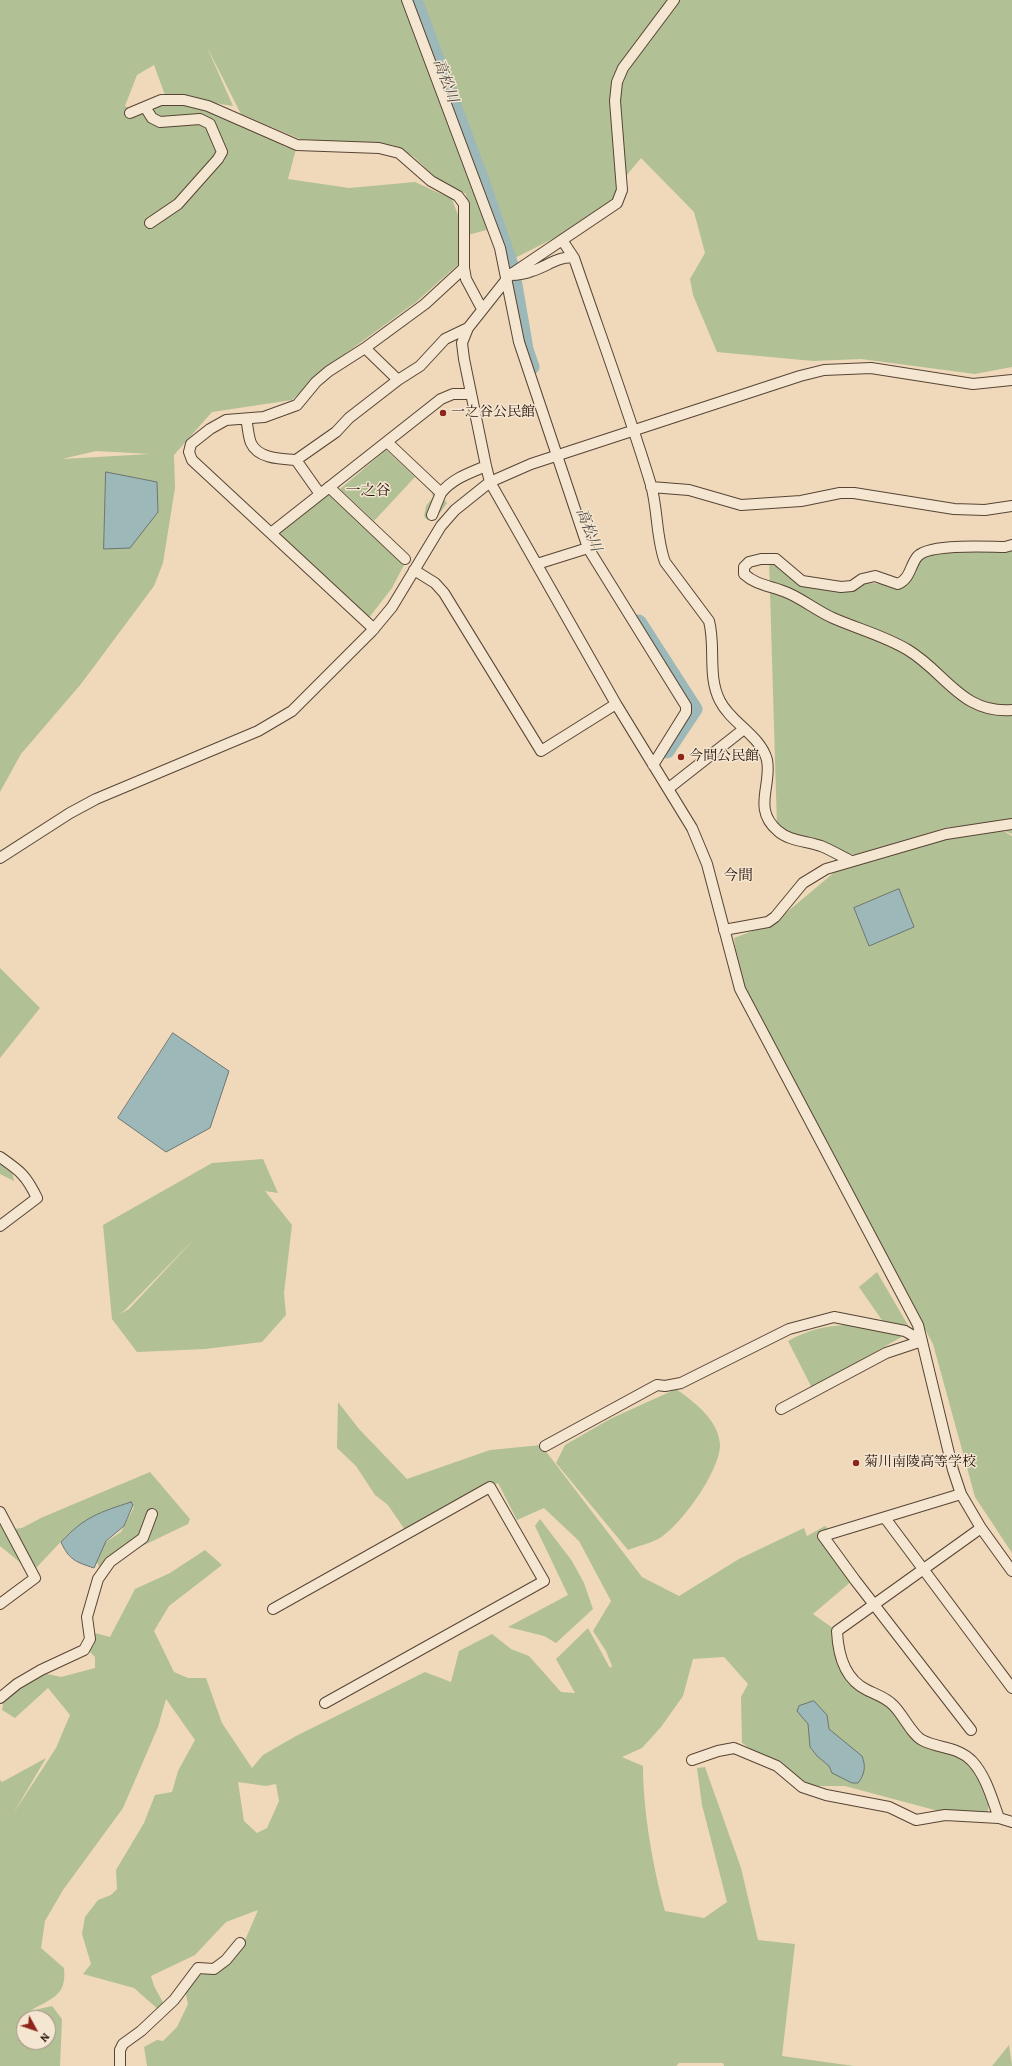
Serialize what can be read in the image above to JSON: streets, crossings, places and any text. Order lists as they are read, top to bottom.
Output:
{
  "districts": ["一之谷", "今間"],
  "water": ["高松川"],
  "places": ["一之谷公民館", "今間公民館", "菊川南陵高等学校"],
  "north": "bottom right"
}
